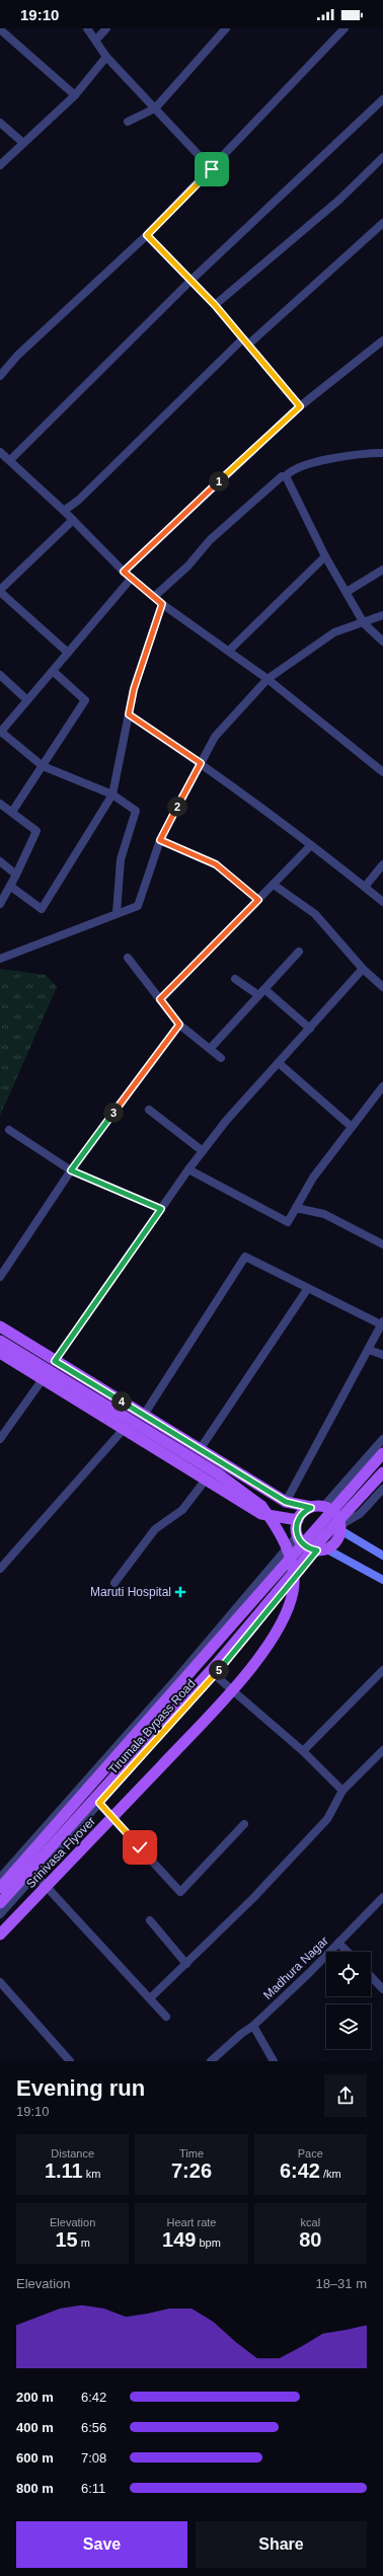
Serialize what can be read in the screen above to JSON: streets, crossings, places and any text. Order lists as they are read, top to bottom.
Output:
{
  "streets": {
    "main road": ["Srinivasa Flyover"],
    "street": ["Tirumala Bypass Road", "Madhura Nagar"]
  },
  "places": {
    "health": ["Maruti Hospital"]
  },
  "page": {
    "status": "19:10",
    "pins": [
      "1",
      "2",
      "3",
      "4",
      "5"
    ],
    "heading": ["Evening run", "19:10"],
    "stats": [
      ["Distance", "1.11 km"],
      ["Time", "7:26"],
      ["Pace", "6:42 /km"],
      ["Elevation", "15 m"],
      ["Heart rate", "149 bpm"],
      ["kcal", "80"]
    ],
    "chart": ["Elevation", "18–31 m"],
    "list": [
      {
        "name": "200 m",
        "note": "6:42"
      },
      {
        "name": "400 m",
        "note": "6:56"
      },
      {
        "name": "600 m",
        "note": "7:08"
      },
      {
        "name": "800 m",
        "note": "6:11"
      }
    ],
    "buttons": ["Save", "Share"]
  }
}
